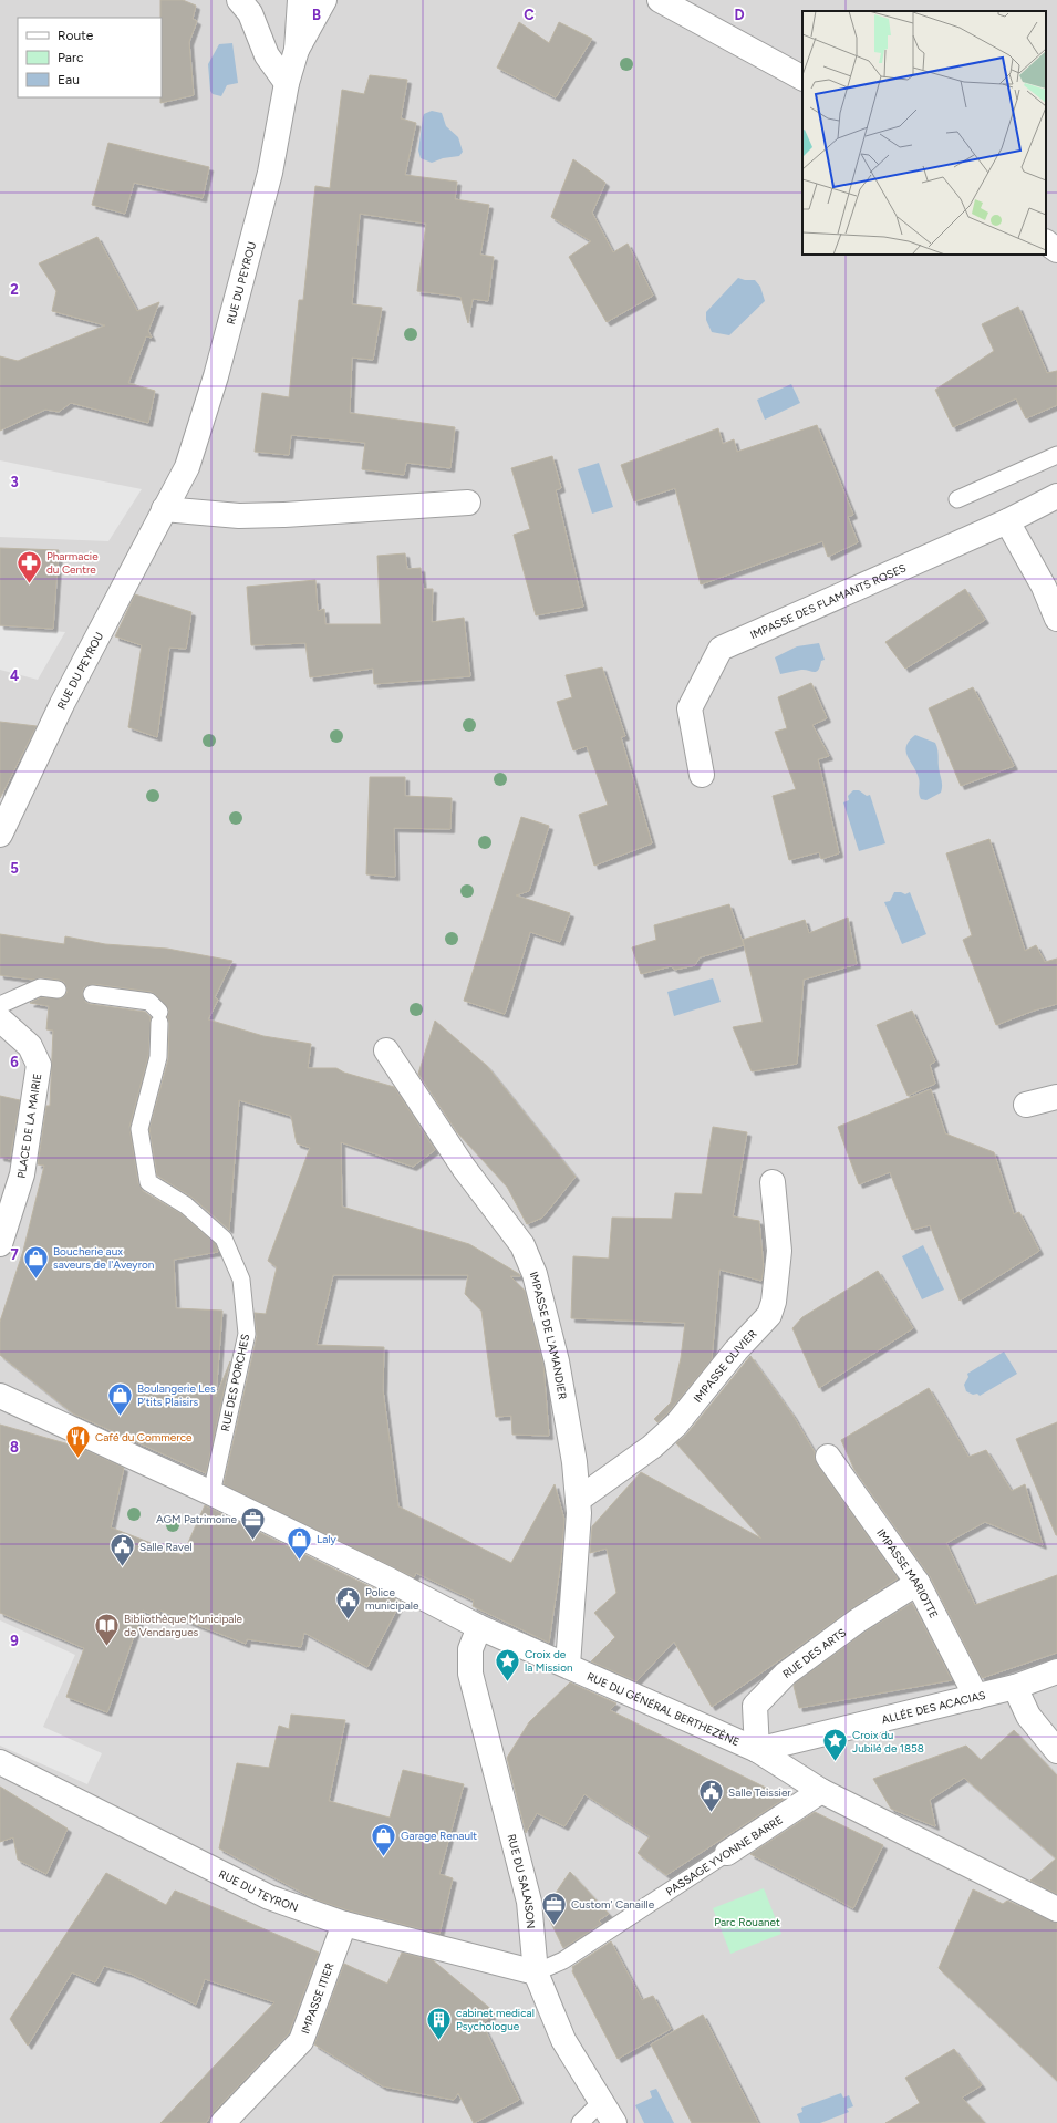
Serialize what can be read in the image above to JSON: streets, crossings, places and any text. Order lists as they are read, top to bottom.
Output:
{
  "streets": {
    "street": [
      "RUE DU PEYROU",
      "IMPASSE DES FLAMANTS ROSES",
      "PLACE DE LA MAIRIE",
      "IMPASSE DE L'AMANDIER",
      "IMPASSE OLIVIER",
      "IMPASSE MARIOTTE",
      "RUE DES ARTS",
      "ALLÉE DES ACACIAS",
      "RUE DU GÉNÉRAL BERTHEZÈNE",
      "PASSAGE YVONNE BARRE",
      "RUE DU SALAISON",
      "RUE DU TEYRON",
      "IMPASSE ITIER"
    ],
    "lane": ["RUE DES PORCHES"]
  },
  "crossings": [
    ["IMPASSE DE L'AMANDIER", "IMPASSE OLIVIER"],
    ["IMPASSE DE L'AMANDIER", "RUE DU GÉNÉRAL BERTHEZÈNE"],
    ["RUE DES PORCHES", "RUE DU GÉNÉRAL BERTHEZÈNE"],
    ["IMPASSE MARIOTTE", "RUE DES ARTS"],
    ["IMPASSE MARIOTTE", "ALLÉE DES ACACIAS"],
    ["RUE DES ARTS", "ALLÉE DES ACACIAS"],
    ["RUE DES ARTS", "RUE DU GÉNÉRAL BERTHEZÈNE"],
    ["ALLÉE DES ACACIAS", "RUE DU GÉNÉRAL BERTHEZÈNE"],
    ["RUE DU GÉNÉRAL BERTHEZÈNE", "PASSAGE YVONNE BARRE"],
    ["RUE DU GÉNÉRAL BERTHEZÈNE", "RUE DU SALAISON"],
    ["PASSAGE YVONNE BARRE", "RUE DU SALAISON"],
    ["PASSAGE YVONNE BARRE", "RUE DU TEYRON"],
    ["RUE DU SALAISON", "RUE DU TEYRON"],
    ["RUE DU TEYRON", "IMPASSE ITIER"]
  ],
  "parks": ["Parc Rouanet"],
  "places": {
    "pharmacy": ["Pharmacie du Centre"],
    "shop": [
      "Boucherie aux saveurs de l'Aveyron",
      "Boulangerie Les P'tits Plaisirs",
      "Laly",
      "Garage Renault"
    ],
    "restaurant": ["Café du Commerce"],
    "office": ["AGM Patrimoine", "Custom' Canaille"],
    "public building": ["Salle Ravel", "Police municipale", "Salle Teissier"],
    "library": ["Bibliothèque Municipale de Vendargues"],
    "place": ["Croix de la Mission", "Croix du Jubilé de 1858"],
    "building": ["cabinet medical Psychologue"]
  },
  "legend": ["Route", "Parc", "Eau"],
  "grid": {
    "columns": ["B", "C", "D"],
    "rows": [
      "2",
      "3",
      "4",
      "5",
      "6",
      "7",
      "8",
      "9"
    ]
  }
}
